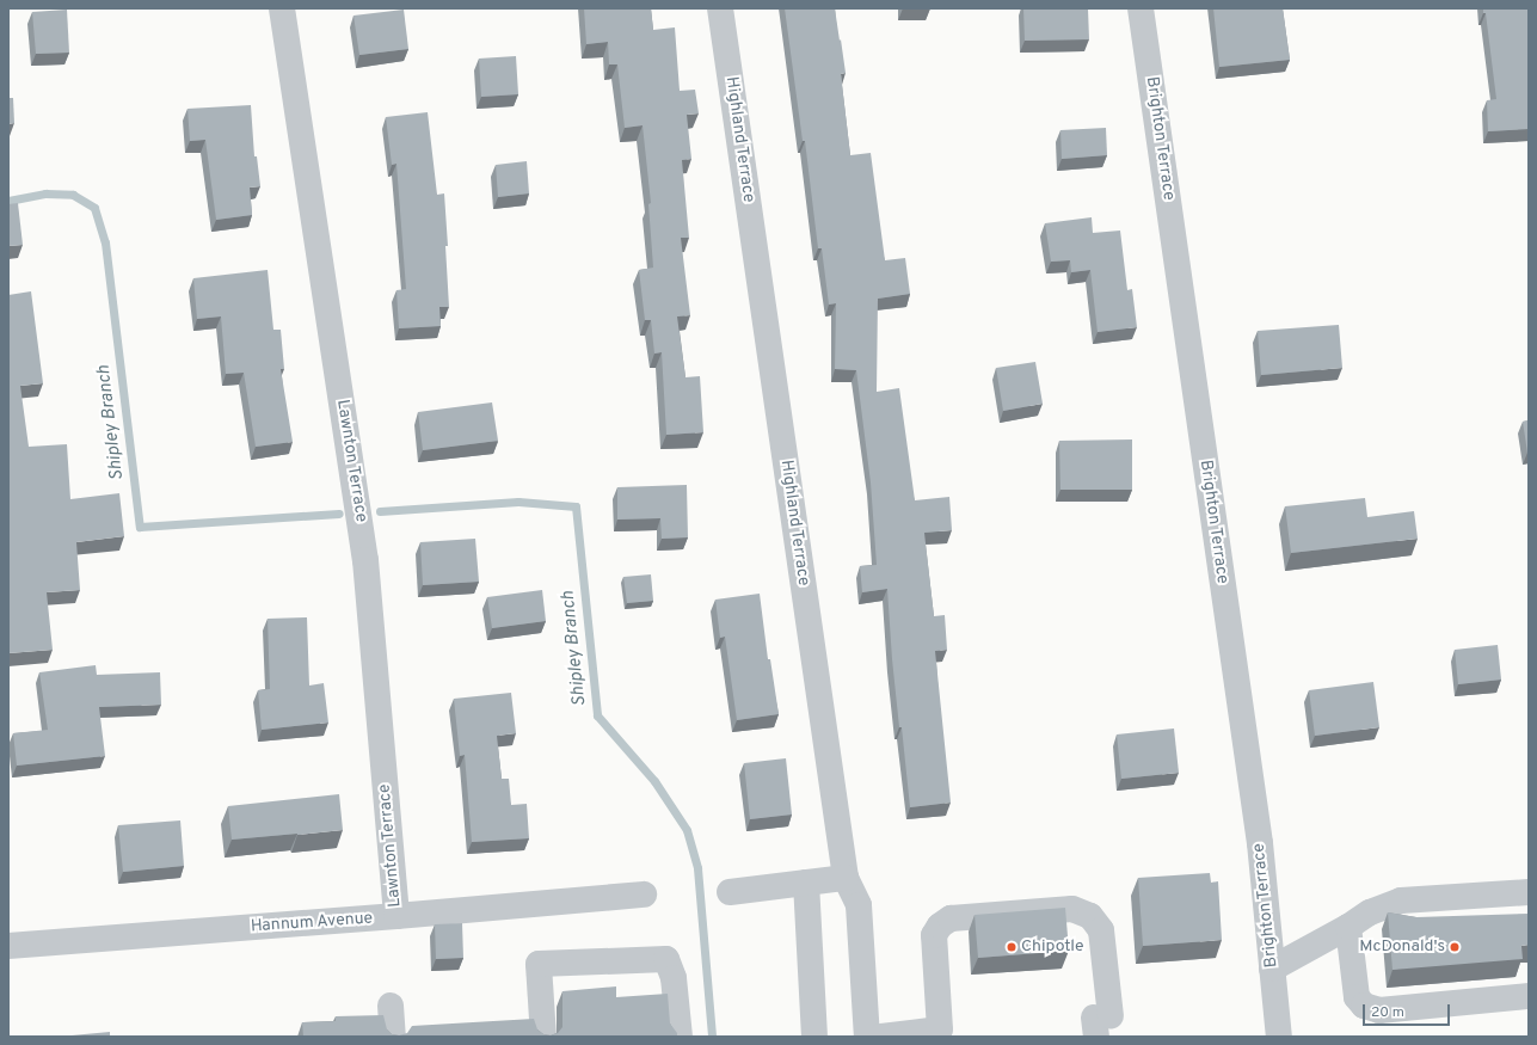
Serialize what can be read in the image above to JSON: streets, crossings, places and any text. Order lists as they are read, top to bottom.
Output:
{
  "streets": {
    "street": [
      "Brighton Terrace",
      "Highland Terrace",
      "Lawnton Terrace",
      "Hannum Avenue"
    ]
  },
  "crossings": [
    ["Lawnton Terrace", "Hannum Avenue"]
  ],
  "water": ["Shipley Branch"],
  "places": ["Chipotle", "McDonald's"],
  "scale_bar": "20 m"
}
